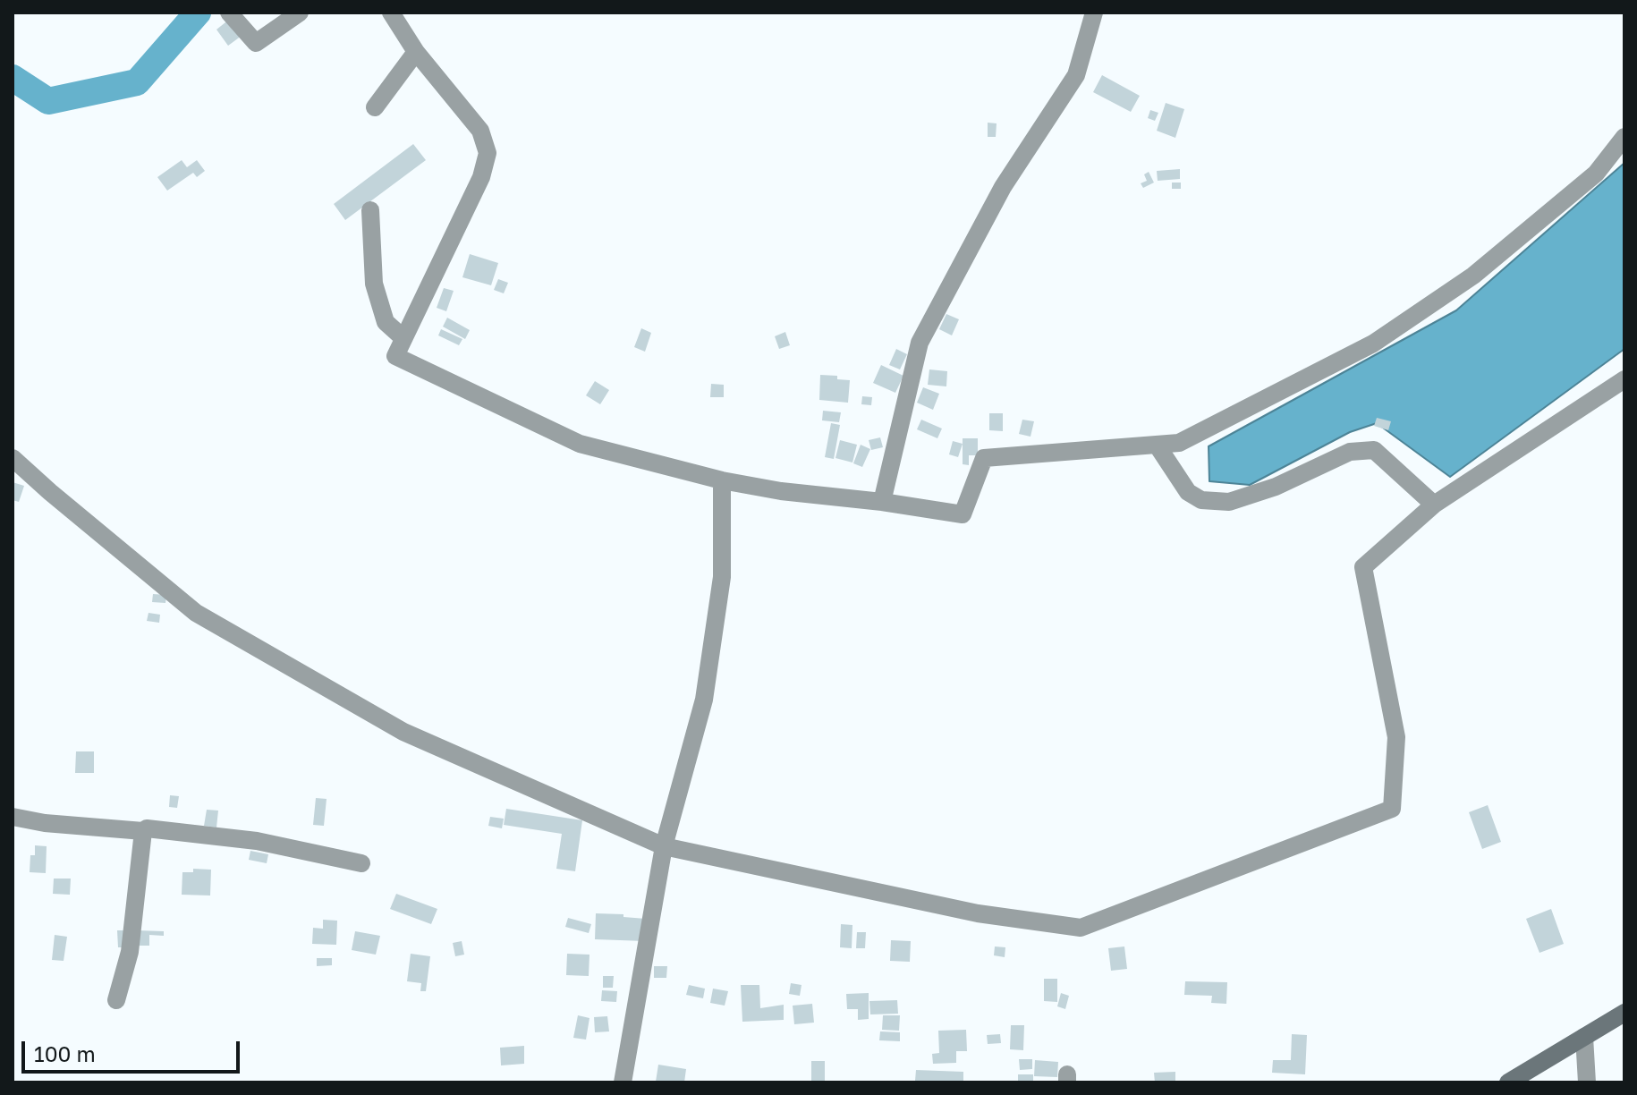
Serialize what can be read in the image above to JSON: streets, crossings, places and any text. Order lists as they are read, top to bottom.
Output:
{
  "scale_bar": "100 m"
}
